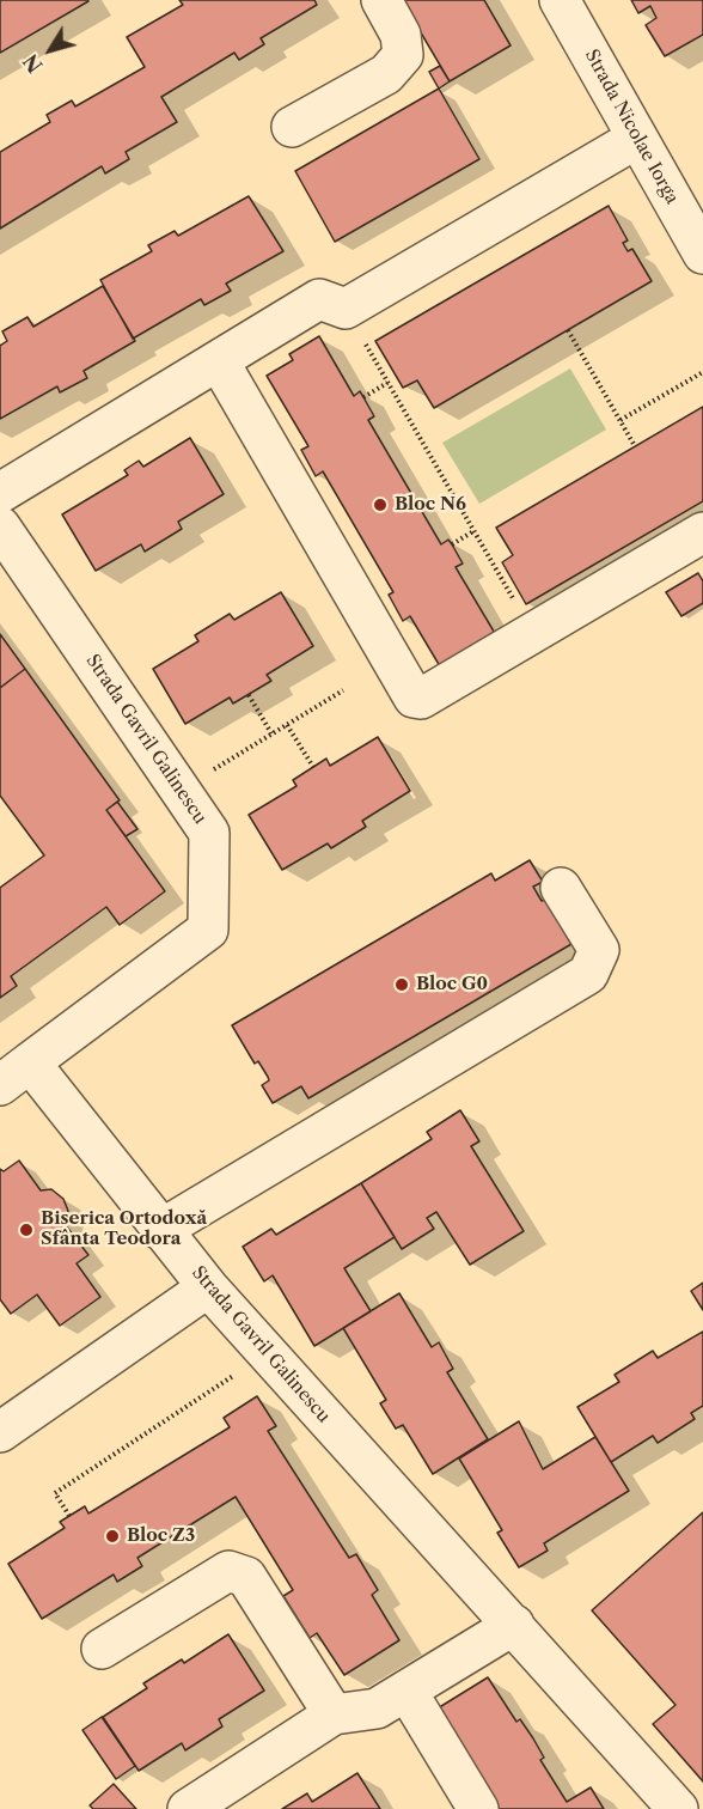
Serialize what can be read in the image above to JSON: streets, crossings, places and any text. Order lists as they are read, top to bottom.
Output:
{
  "streets": {
    "street": ["Strada Nicolae Iorga", "Strada Gavril Galinescu"]
  },
  "places": [
    "Bloc N6",
    "Bloc G0",
    "Biserica Ortodoxă Sfânta Teodora",
    "Bloc Z3"
  ],
  "north": "bottom left"
}
